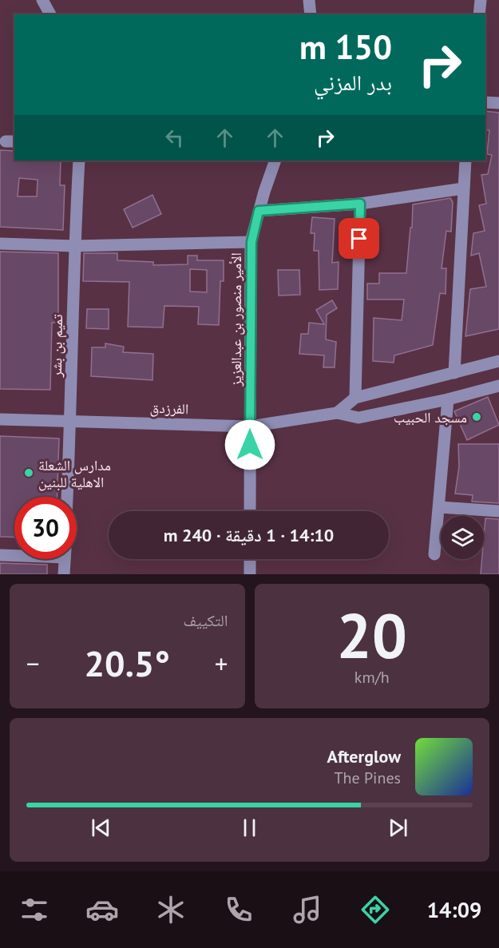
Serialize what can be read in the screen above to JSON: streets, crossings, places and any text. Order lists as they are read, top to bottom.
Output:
{
  "streets": {
    "street": ["الأمير منصور بن عبدالعزيز", "تميم بن بشر", "الفرزدق"]
  },
  "crossings": [
    ["الأمير منصور بن عبدالعزيز", "الفرزدق"],
    ["تميم بن بشر", "الفرزدق"]
  ],
  "places": ["مسجد الحبيب", "مدارس الشعلة الاهلية للبنين"],
  "page": {
    "turn": ["150 m", "بدر المزني"],
    "limit": "30",
    "trip": "14:10 · 1 دقيقة · 240 m",
    "tile": [
      ["20", "km/h"],
      "التكييف"
    ],
    "heat": ["−", "20.5°", "+"],
    "song": ["Afterglow", "The Pines"],
    "tabs": "14:09"
  }
}
